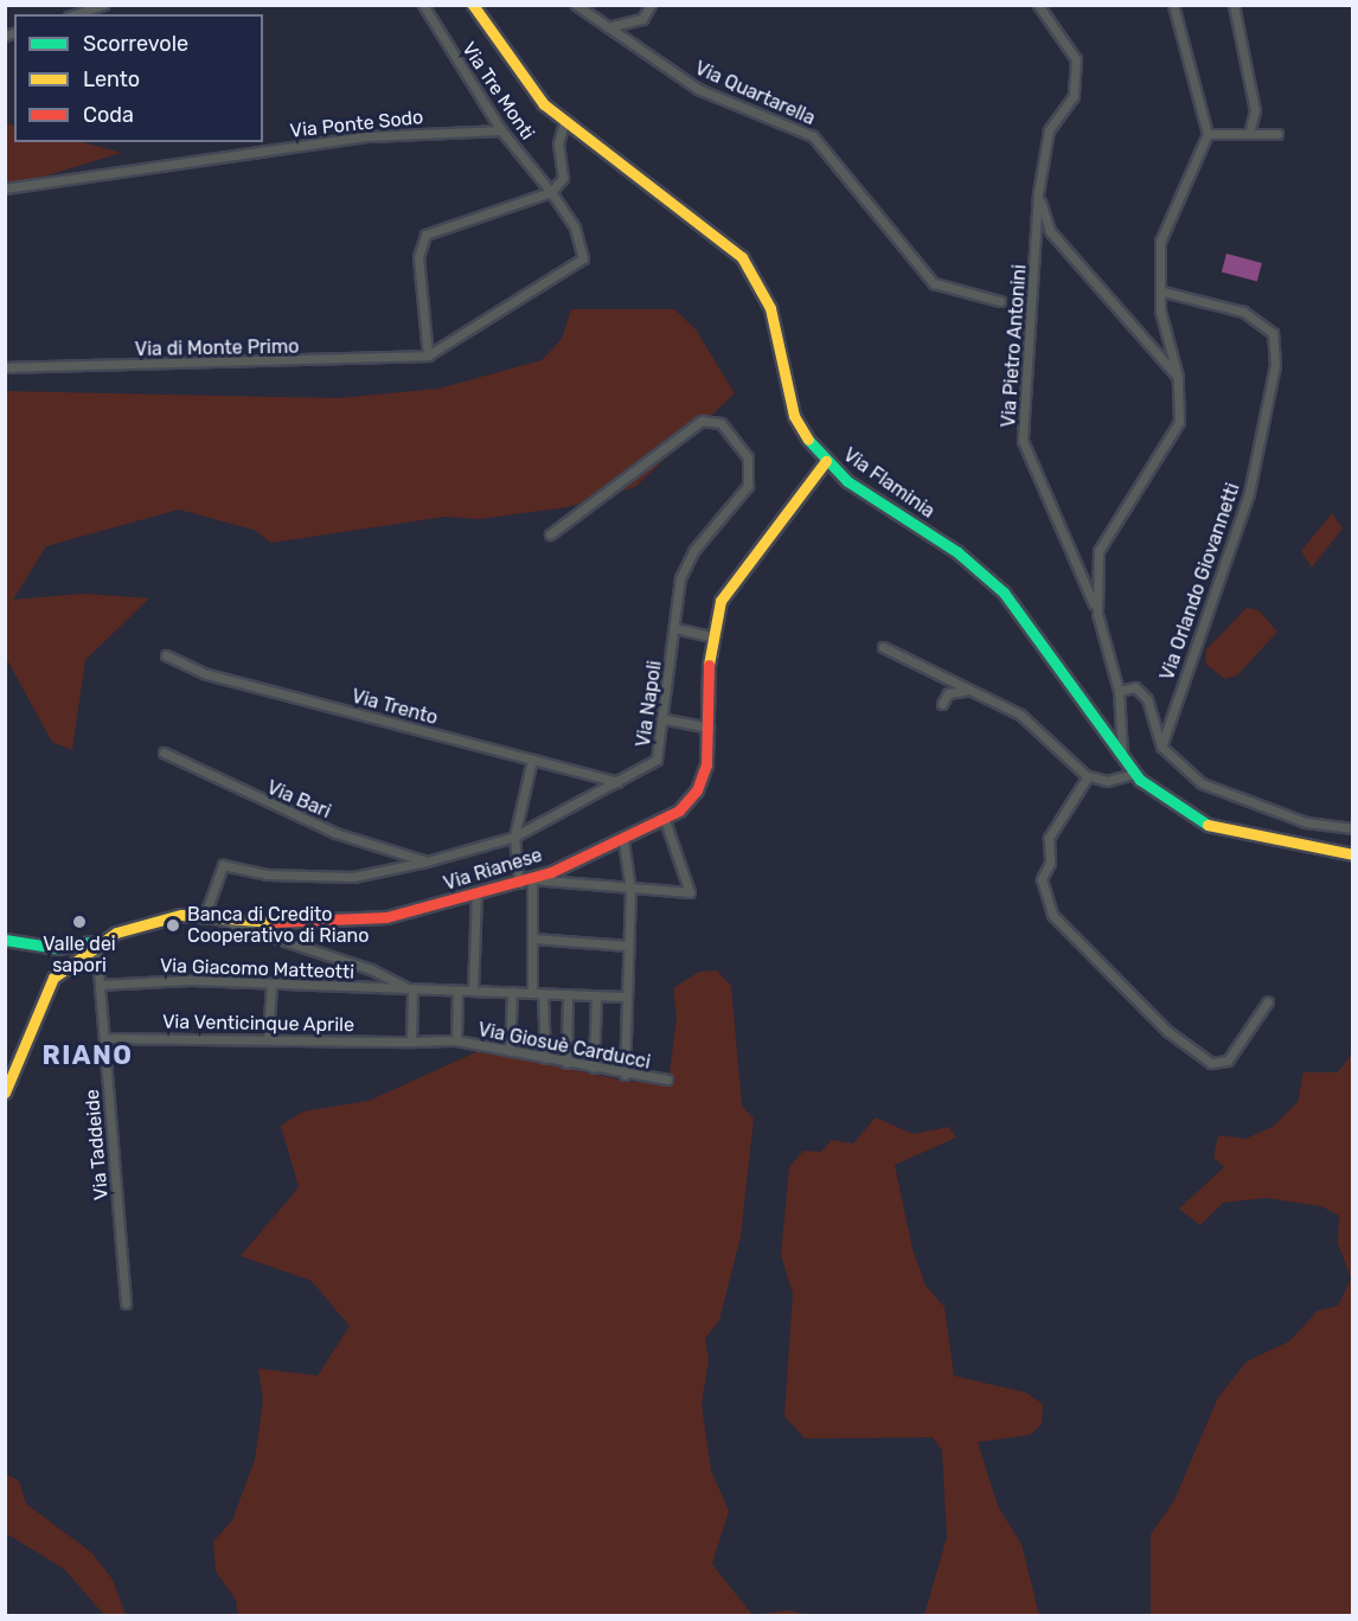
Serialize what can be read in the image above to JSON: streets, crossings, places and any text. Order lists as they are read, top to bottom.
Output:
{
  "streets": {
    "main road": ["Via Flaminia", "Via Rianese"],
    "street": [
      "Via Tre Monti",
      "Via Quartarella",
      "Via Ponte Sodo",
      "Via Pietro Antonini",
      "Via di Monte Primo",
      "Via Orlando Giovannetti",
      "Via Napoli",
      "Via Trento",
      "Via Bari",
      "Via Giacomo Matteotti",
      "Via Venticinque Aprile",
      "Via Giosuè Carducci",
      "Via Taddeide"
    ]
  },
  "crossings": [
    ["Via Tre Monti", "Via Ponte Sodo"],
    ["Via Tre Monti", "Via di Monte Primo"],
    ["Via Tre Monti", "Via Flaminia"],
    ["Via Pietro Antonini", "Via Flaminia"],
    ["Via Pietro Antonini", "Via Orlando Giovannetti"],
    ["Via Flaminia", "Via Rianese"],
    ["Via Napoli", "Via Trento"],
    ["Via Napoli", "Via Bari"],
    ["Via Napoli", "Via Rianese"],
    ["Via Rianese", "Via Taddeide"],
    ["Via Giacomo Matteotti", "Via Taddeide"],
    ["Via Venticinque Aprile", "Via Giosuè Carducci"],
    ["Via Venticinque Aprile", "Via Taddeide"]
  ],
  "districts": ["RIANO"],
  "places": ["Valle dei sapori", "Banca di Credito Cooperativo di Riano"],
  "legend": ["Scorrevole", "Lento", "Coda"]
}
